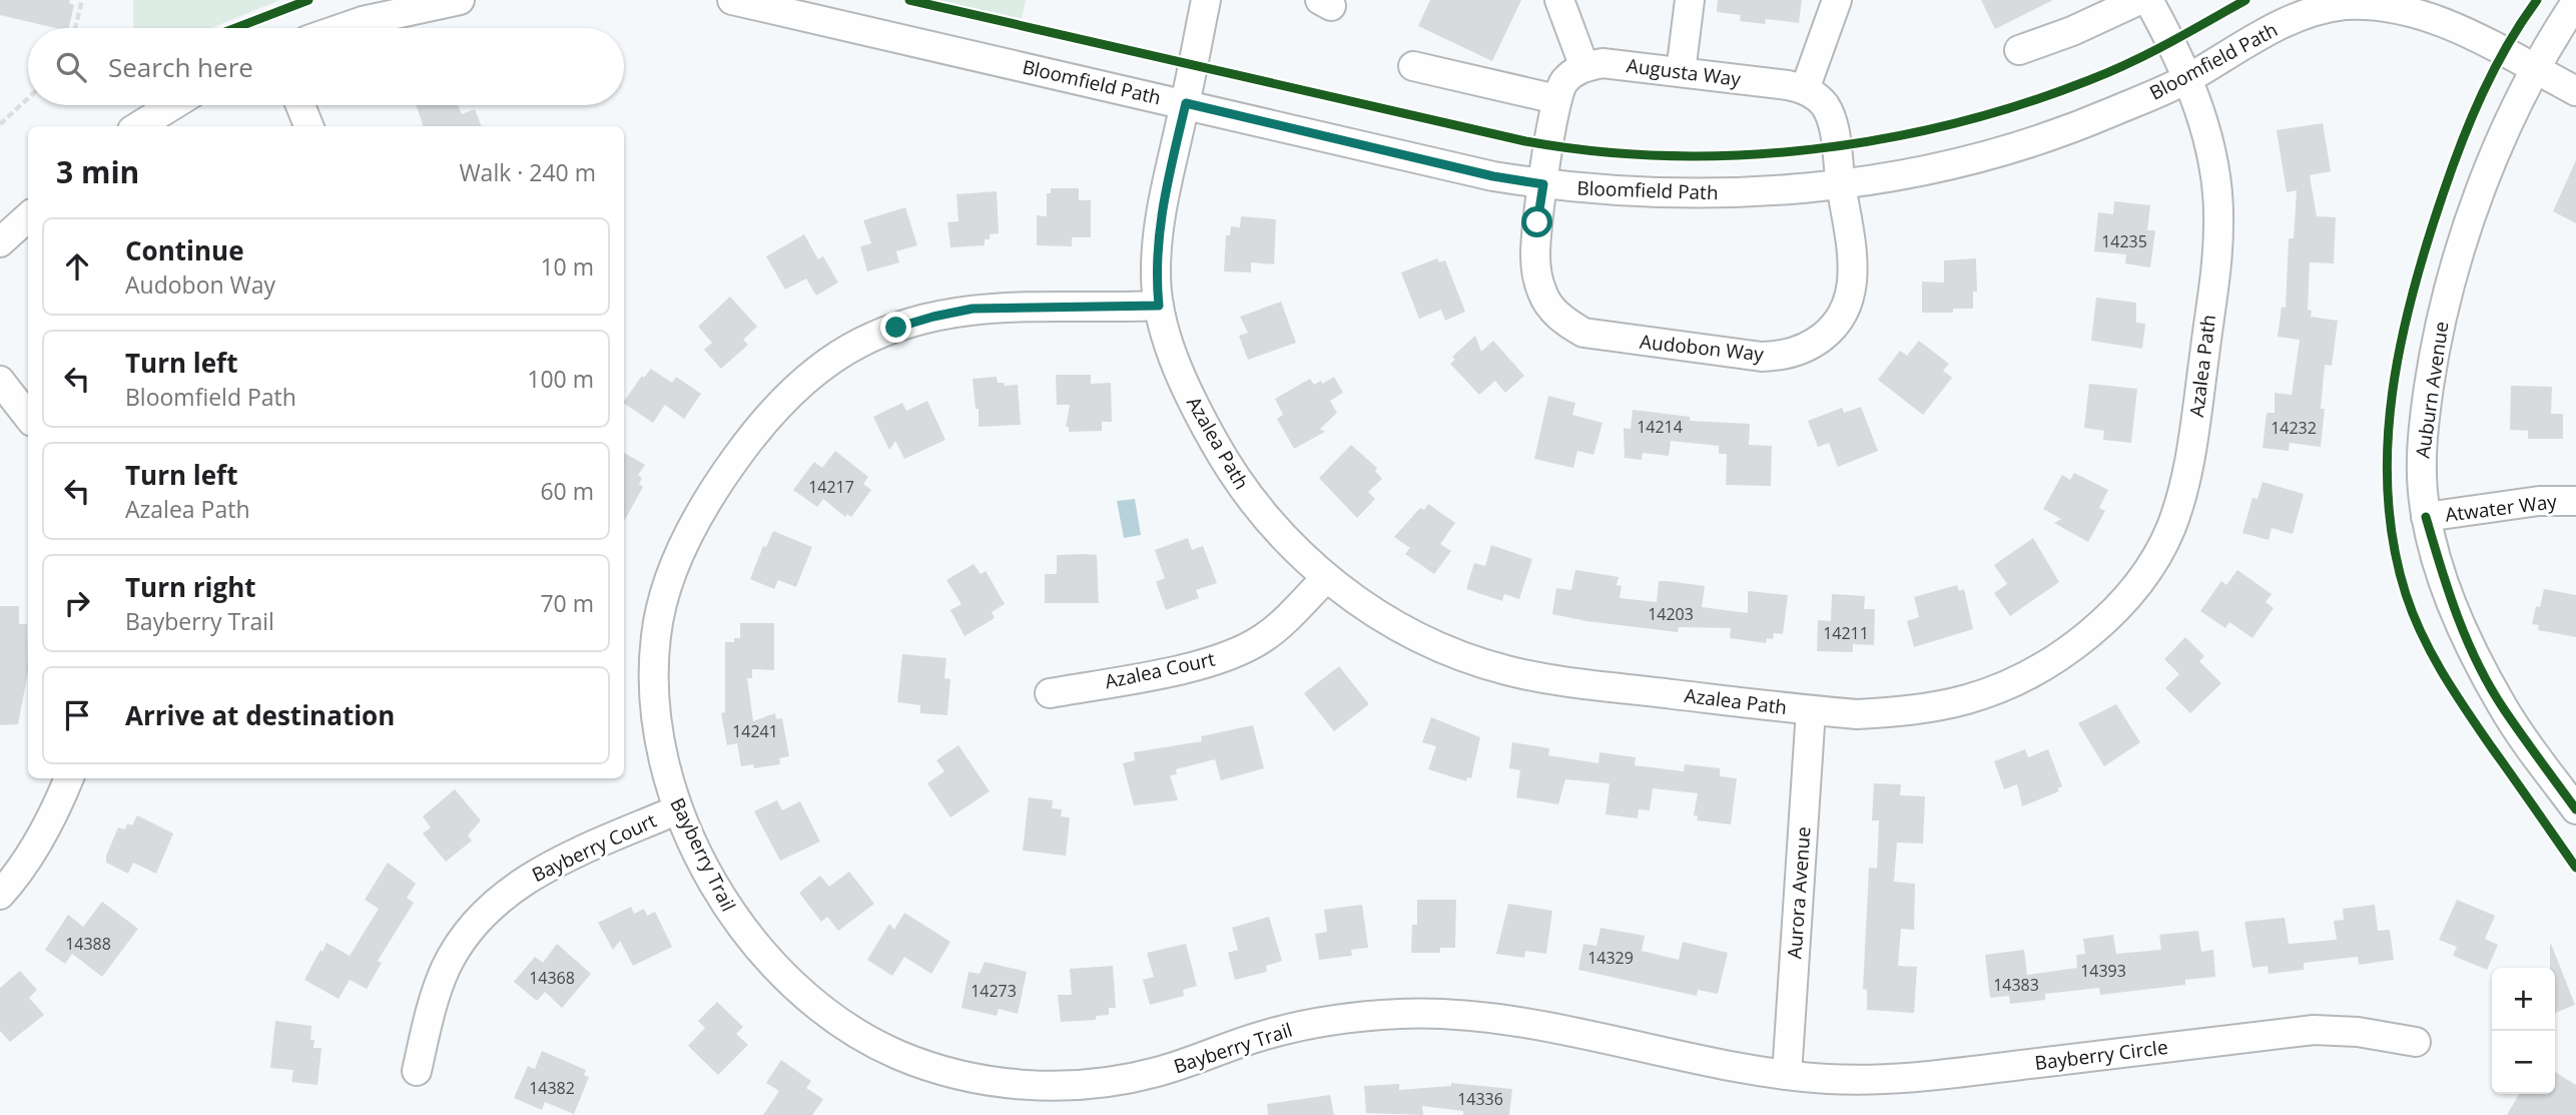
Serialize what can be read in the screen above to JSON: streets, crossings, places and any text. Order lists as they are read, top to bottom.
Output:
{
  "streets": {
    "street": [
      "Bloomfield Path",
      "Augusta Way",
      "Audobon Way",
      "Azalea Path",
      "Auburn Avenue",
      "Atwater Way",
      "Azalea Court",
      "Bayberry Court",
      "Bayberry Trail",
      "Aurora Avenue",
      "Bayberry Circle"
    ]
  },
  "crossings": [
    ["Bloomfield Path", "Audobon Way"],
    ["Bloomfield Path", "Azalea Path"],
    ["Bloomfield Path", "Auburn Avenue"],
    ["Azalea Path", "Azalea Court"],
    ["Azalea Path", "Bayberry Trail"],
    ["Azalea Path", "Aurora Avenue"],
    ["Auburn Avenue", "Atwater Way"],
    ["Bayberry Court", "Bayberry Trail"],
    ["Bayberry Trail", "Aurora Avenue"],
    ["Bayberry Trail", "Bayberry Circle"],
    ["Aurora Avenue", "Bayberry Circle"]
  ],
  "house_numbers": [
    "14235",
    "14214",
    "14232",
    "14217",
    "14203",
    "14211",
    "14241",
    "14388",
    "14329",
    "14393",
    "14368",
    "14383",
    "14273",
    "14382",
    "14336"
  ],
  "page": {
    "search": "Search here",
    "heading": ["3 min", "Walk · 240 m"],
    "list": [
      ["Continue", "Audobon Way", "10 m"],
      ["Turn left", "Bloomfield Path", "100 m"],
      ["Turn left", "Azalea Path", "60 m"],
      ["Turn right", "Bayberry Trail", "70 m"],
      "Arrive at destination"
    ],
    "map_buttons": ["+", "−"]
  }
}
